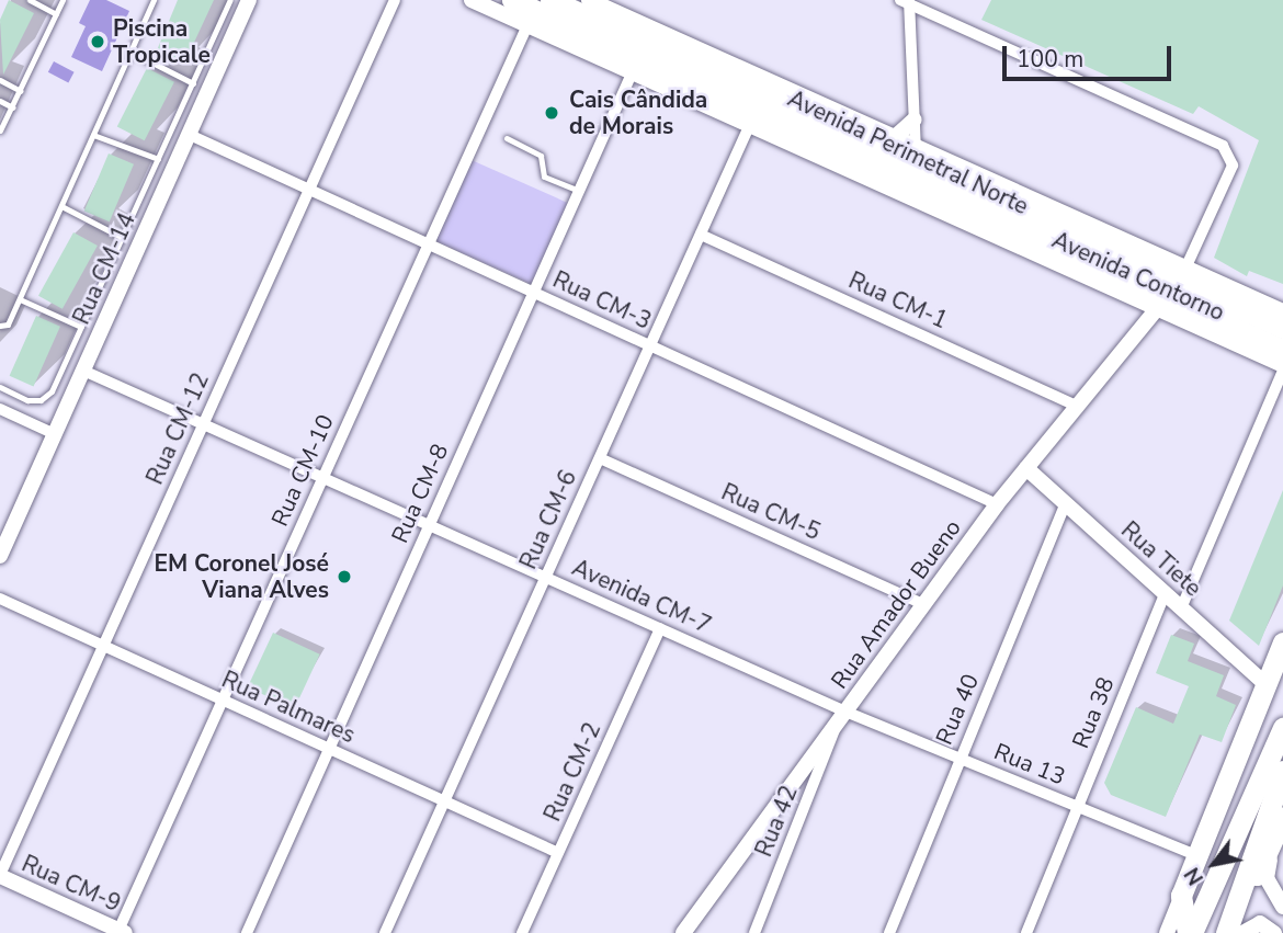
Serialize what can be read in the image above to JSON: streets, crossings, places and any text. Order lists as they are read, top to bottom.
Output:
{
  "streets": {
    "highway": ["Avenida Perimetral Norte"],
    "street": [
      "Rua CM-14",
      "Avenida Contorno",
      "Rua CM-3",
      "Rua CM-1",
      "Rua CM-12",
      "Rua CM-10",
      "Rua CM-8",
      "Rua CM-5",
      "Rua CM-6",
      "Rua Tiete",
      "Avenida CM-7",
      "Rua Amador Bueno",
      "Rua Palmares",
      "Rua 40",
      "Rua 38",
      "Rua 13",
      "Rua CM-2",
      "Rua 42",
      "Rua CM-9"
    ]
  },
  "crossings": [
    ["Avenida Perimetral Norte", "Avenida Contorno"],
    ["Rua CM-14", "Rua CM-3"],
    ["Rua CM-14", "Avenida CM-7"],
    ["Avenida Contorno", "Rua CM-10"],
    ["Avenida Contorno", "Rua CM-8"],
    ["Avenida Contorno", "Rua CM-6"],
    ["Avenida Contorno", "Rua Amador Bueno"],
    ["Rua CM-3", "Rua CM-12"],
    ["Rua CM-3", "Rua CM-10"],
    ["Rua CM-3", "Rua CM-8"],
    ["Rua CM-3", "Rua CM-6"],
    ["Rua CM-3", "Rua Amador Bueno"],
    ["Rua CM-1", "Rua CM-6"],
    ["Rua CM-1", "Rua Amador Bueno"],
    ["Rua CM-12", "Avenida CM-7"],
    ["Rua CM-12", "Rua Palmares"],
    ["Rua CM-12", "Rua CM-9"],
    ["Rua CM-10", "Avenida CM-7"],
    ["Rua CM-10", "Rua Palmares"],
    ["Rua CM-10", "Rua CM-9"],
    ["Rua CM-8", "Avenida CM-7"],
    ["Rua CM-8", "Rua Palmares"],
    ["Rua CM-5", "Rua CM-6"],
    ["Rua CM-5", "Rua Amador Bueno"],
    ["Rua CM-6", "Avenida CM-7"],
    ["Rua CM-6", "Rua Palmares"],
    ["Rua Tiete", "Rua Amador Bueno"],
    ["Rua Tiete", "Rua 40"],
    ["Rua Tiete", "Rua 38"],
    ["Avenida CM-7", "Rua Amador Bueno"],
    ["Avenida CM-7", "Rua 13"],
    ["Avenida CM-7", "Rua CM-2"],
    ["Rua Amador Bueno", "Rua 13"],
    ["Rua Amador Bueno", "Rua 42"],
    ["Rua Palmares", "Rua CM-2"],
    ["Rua 40", "Rua 13"],
    ["Rua 38", "Rua 13"]
  ],
  "places": ["Piscina Tropicale", "Cais Cândida de Morais", "EM Coronel José Viana Alves"],
  "scale_bar": "100 m",
  "north": "bottom left"
}
